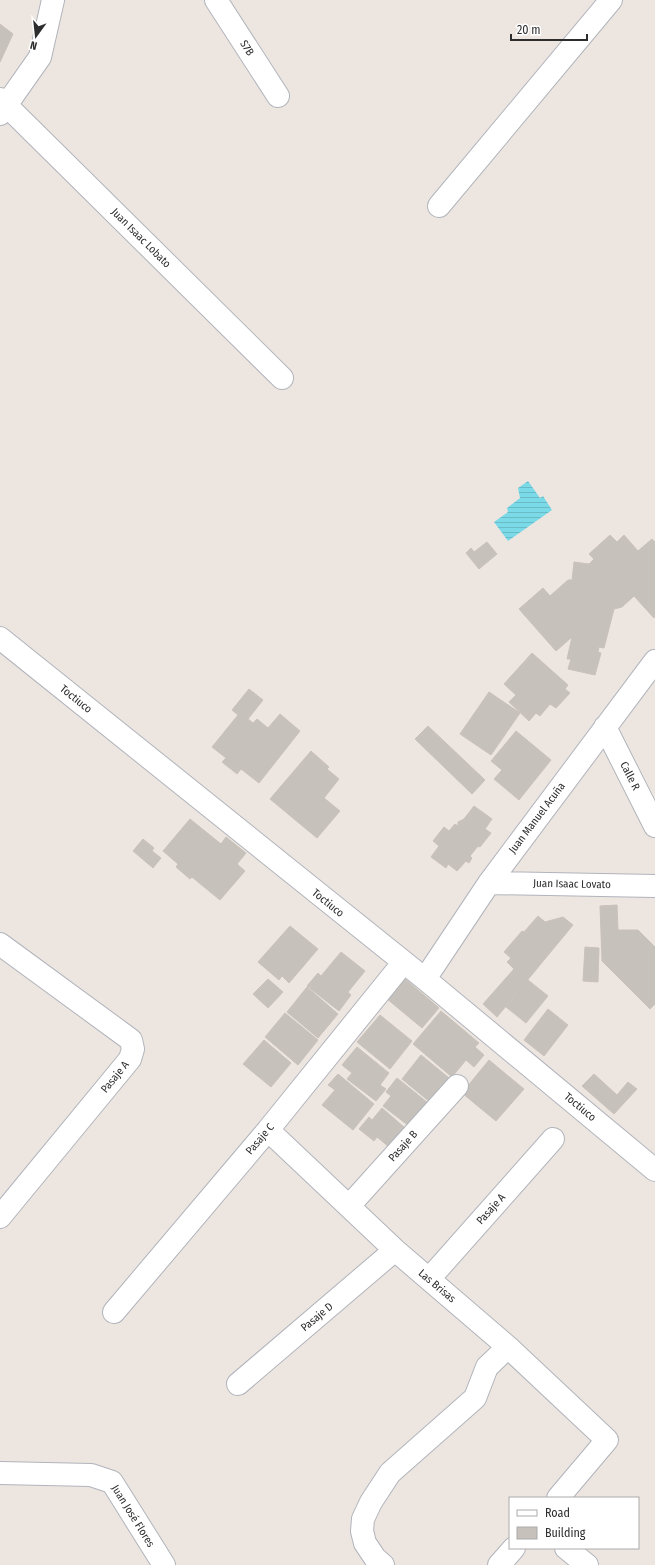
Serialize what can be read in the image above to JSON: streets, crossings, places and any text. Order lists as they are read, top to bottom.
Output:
{
  "streets": {
    "street": [
      "S7B",
      "Juan Isaac Lobato",
      "Toctiuco",
      "Calle R",
      "Juan Manuel Acuña",
      "Juan Isaac Lovato",
      "Pasaje A",
      "Pasaje C",
      "Pasaje B",
      "Las Brisas",
      "Pasaje D",
      "Juan José Flores"
    ]
  },
  "crossings": [
    ["Toctiuco", "Juan Manuel Acuña"],
    ["Toctiuco", "Pasaje C"],
    ["Calle R", "Juan Manuel Acuña"],
    ["Juan Manuel Acuña", "Juan Isaac Lovato"],
    ["Pasaje A", "Las Brisas"],
    ["Pasaje C", "Las Brisas"],
    ["Pasaje B", "Las Brisas"],
    ["Las Brisas", "Pasaje D"]
  ],
  "legend": ["Road", "Building"],
  "scale_bar": "20 m",
  "north": "bottom"
}
